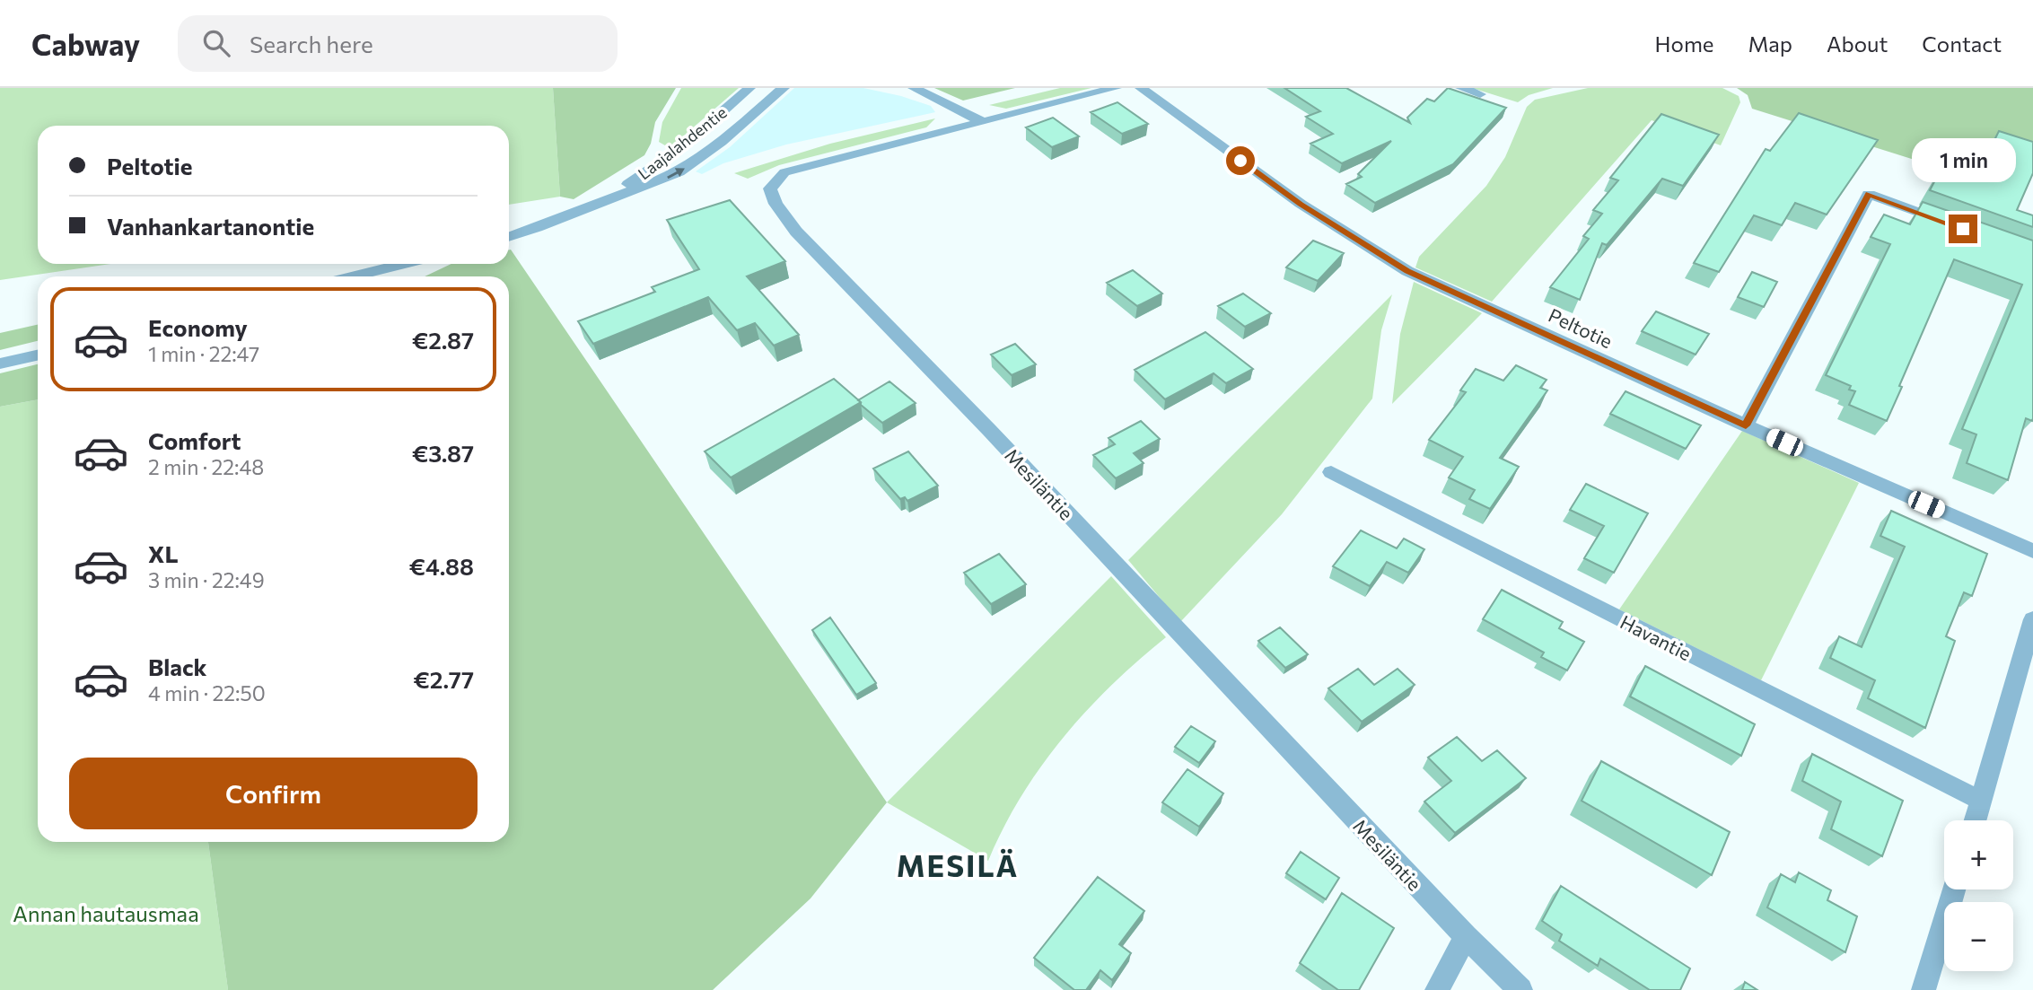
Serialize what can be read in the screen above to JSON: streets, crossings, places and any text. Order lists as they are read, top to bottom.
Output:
{
  "streets": {
    "street": [
      "Laajalahdentie",
      "Peltotie",
      "Mesiläntie",
      "Havantie"
    ]
  },
  "districts": ["MESILÄ"],
  "parks": ["Annan hautausmaa"],
  "page": {
    "header": "Cabway",
    "search": "Search here",
    "nav": [
      "Home",
      "Map",
      "About",
      "Contact"
    ],
    "banner": ["Peltotie", "Vanhankartanontie"],
    "bubble": "1 min",
    "list": [
      {
        "name": "Economy",
        "note": "1 min · 22:47",
        "value": "€2.87"
      },
      {
        "name": "Comfort",
        "note": "2 min · 22:48",
        "value": "€3.87"
      },
      {
        "name": "XL",
        "note": "3 min · 22:49",
        "value": "€4.88"
      },
      {
        "name": "Black",
        "note": "4 min · 22:50",
        "value": "€2.77"
      }
    ],
    "buttons": "Confirm",
    "map_buttons": ["+", "−"]
  }
}
